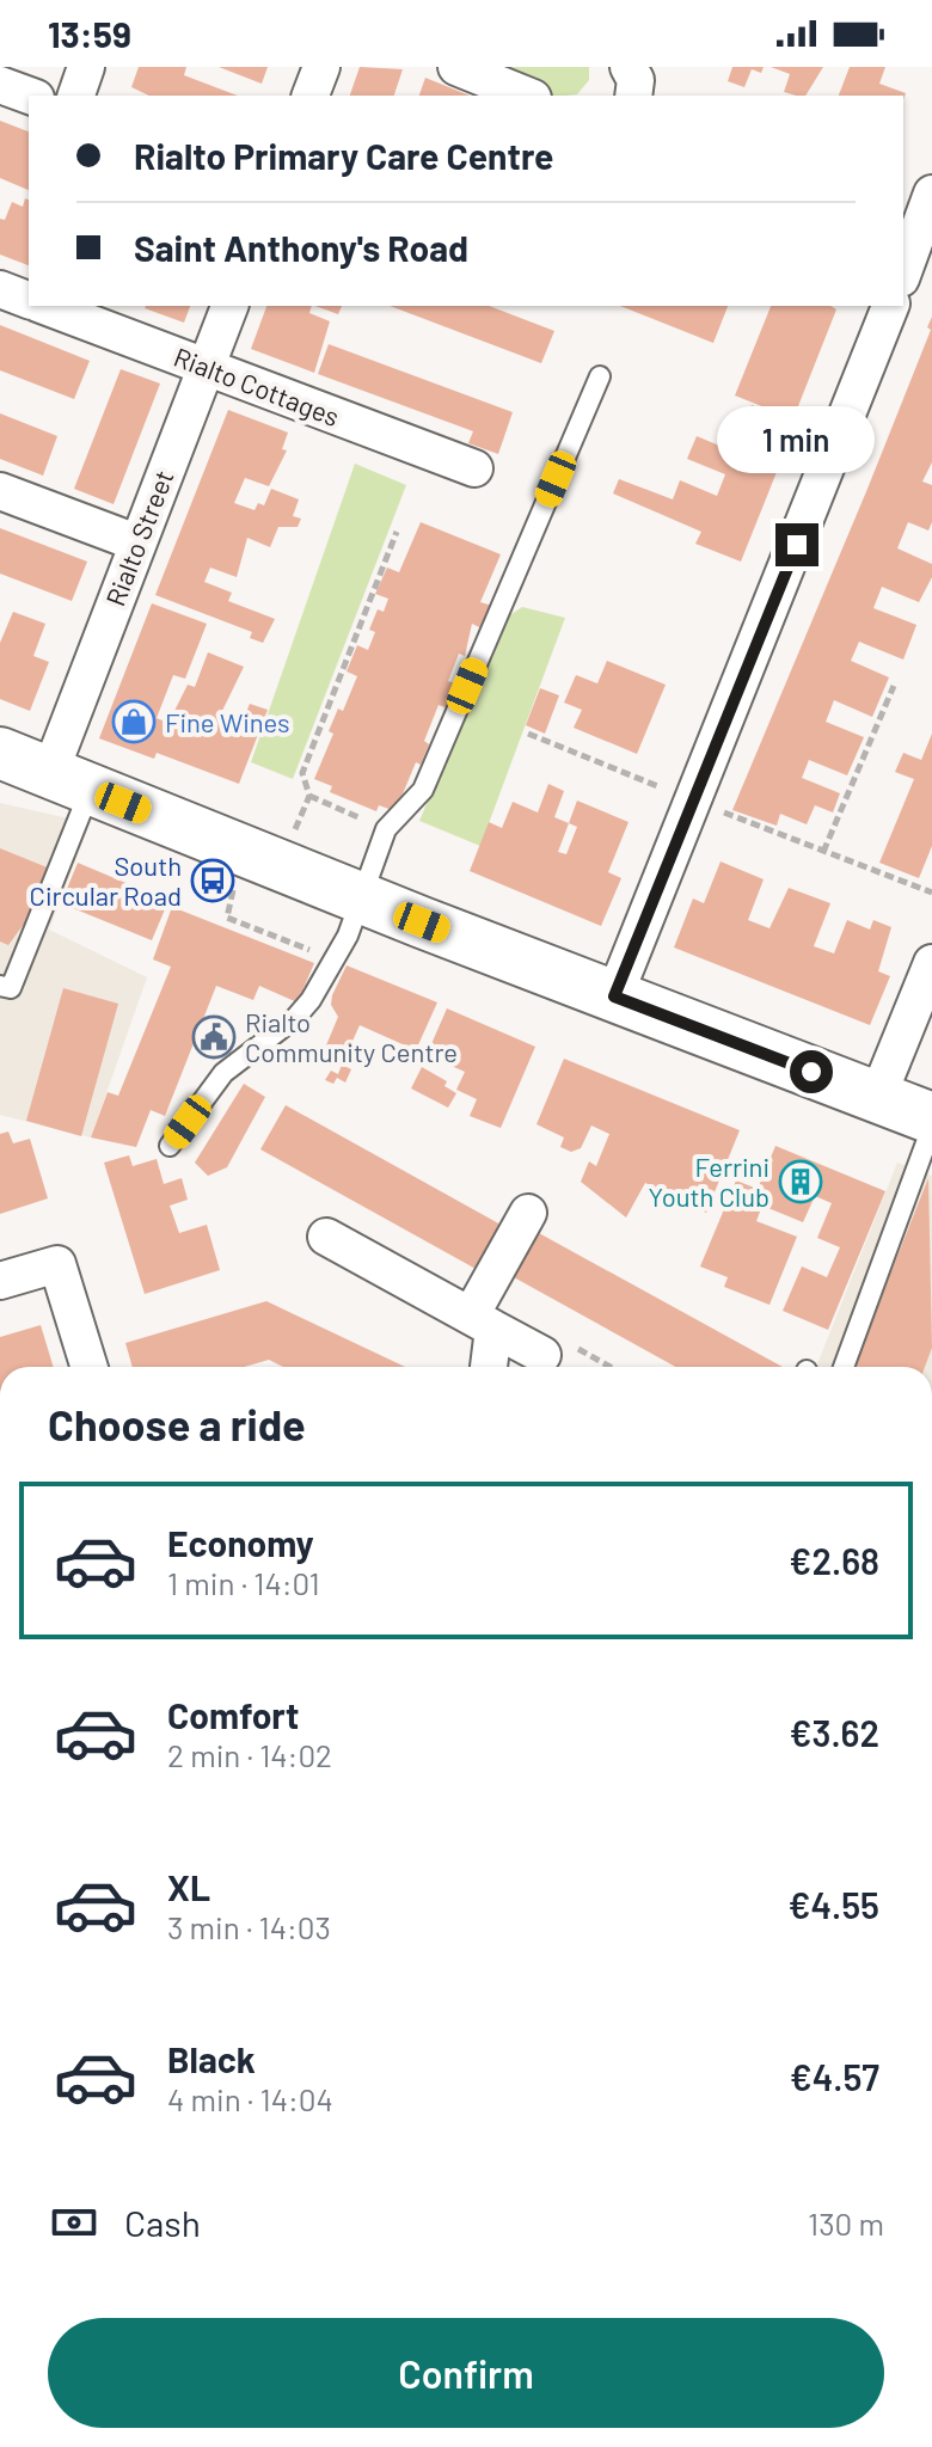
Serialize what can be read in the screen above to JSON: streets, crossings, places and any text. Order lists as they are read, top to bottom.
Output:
{
  "streets": {
    "street": ["Rialto Cottages", "Rialto Street"]
  },
  "crossings": [
    ["Rialto Cottages", "Rialto Street"]
  ],
  "places": {
    "shop": ["Fine Wines"],
    "bus stop": ["South Circular Road"],
    "public building": ["Rialto Community Centre"],
    "building": ["Ferrini Youth Club"]
  },
  "page": {
    "status": "13:59",
    "banner": ["Rialto Primary Care Centre", "Saint Anthony's Road"],
    "bubble": "1 min",
    "heading": "Choose a ride",
    "list": [
      {
        "name": "Economy",
        "note": "1 min · 14:01",
        "value": "€2.68"
      },
      {
        "name": "Comfort",
        "note": "2 min · 14:02",
        "value": "€3.62"
      },
      {
        "name": "XL",
        "note": "3 min · 14:03",
        "value": "€4.55"
      },
      {
        "name": "Black",
        "note": "4 min · 14:04",
        "value": "€4.57"
      }
    ],
    "pay": ["Cash", "130 m"],
    "buttons": "Confirm"
  }
}
